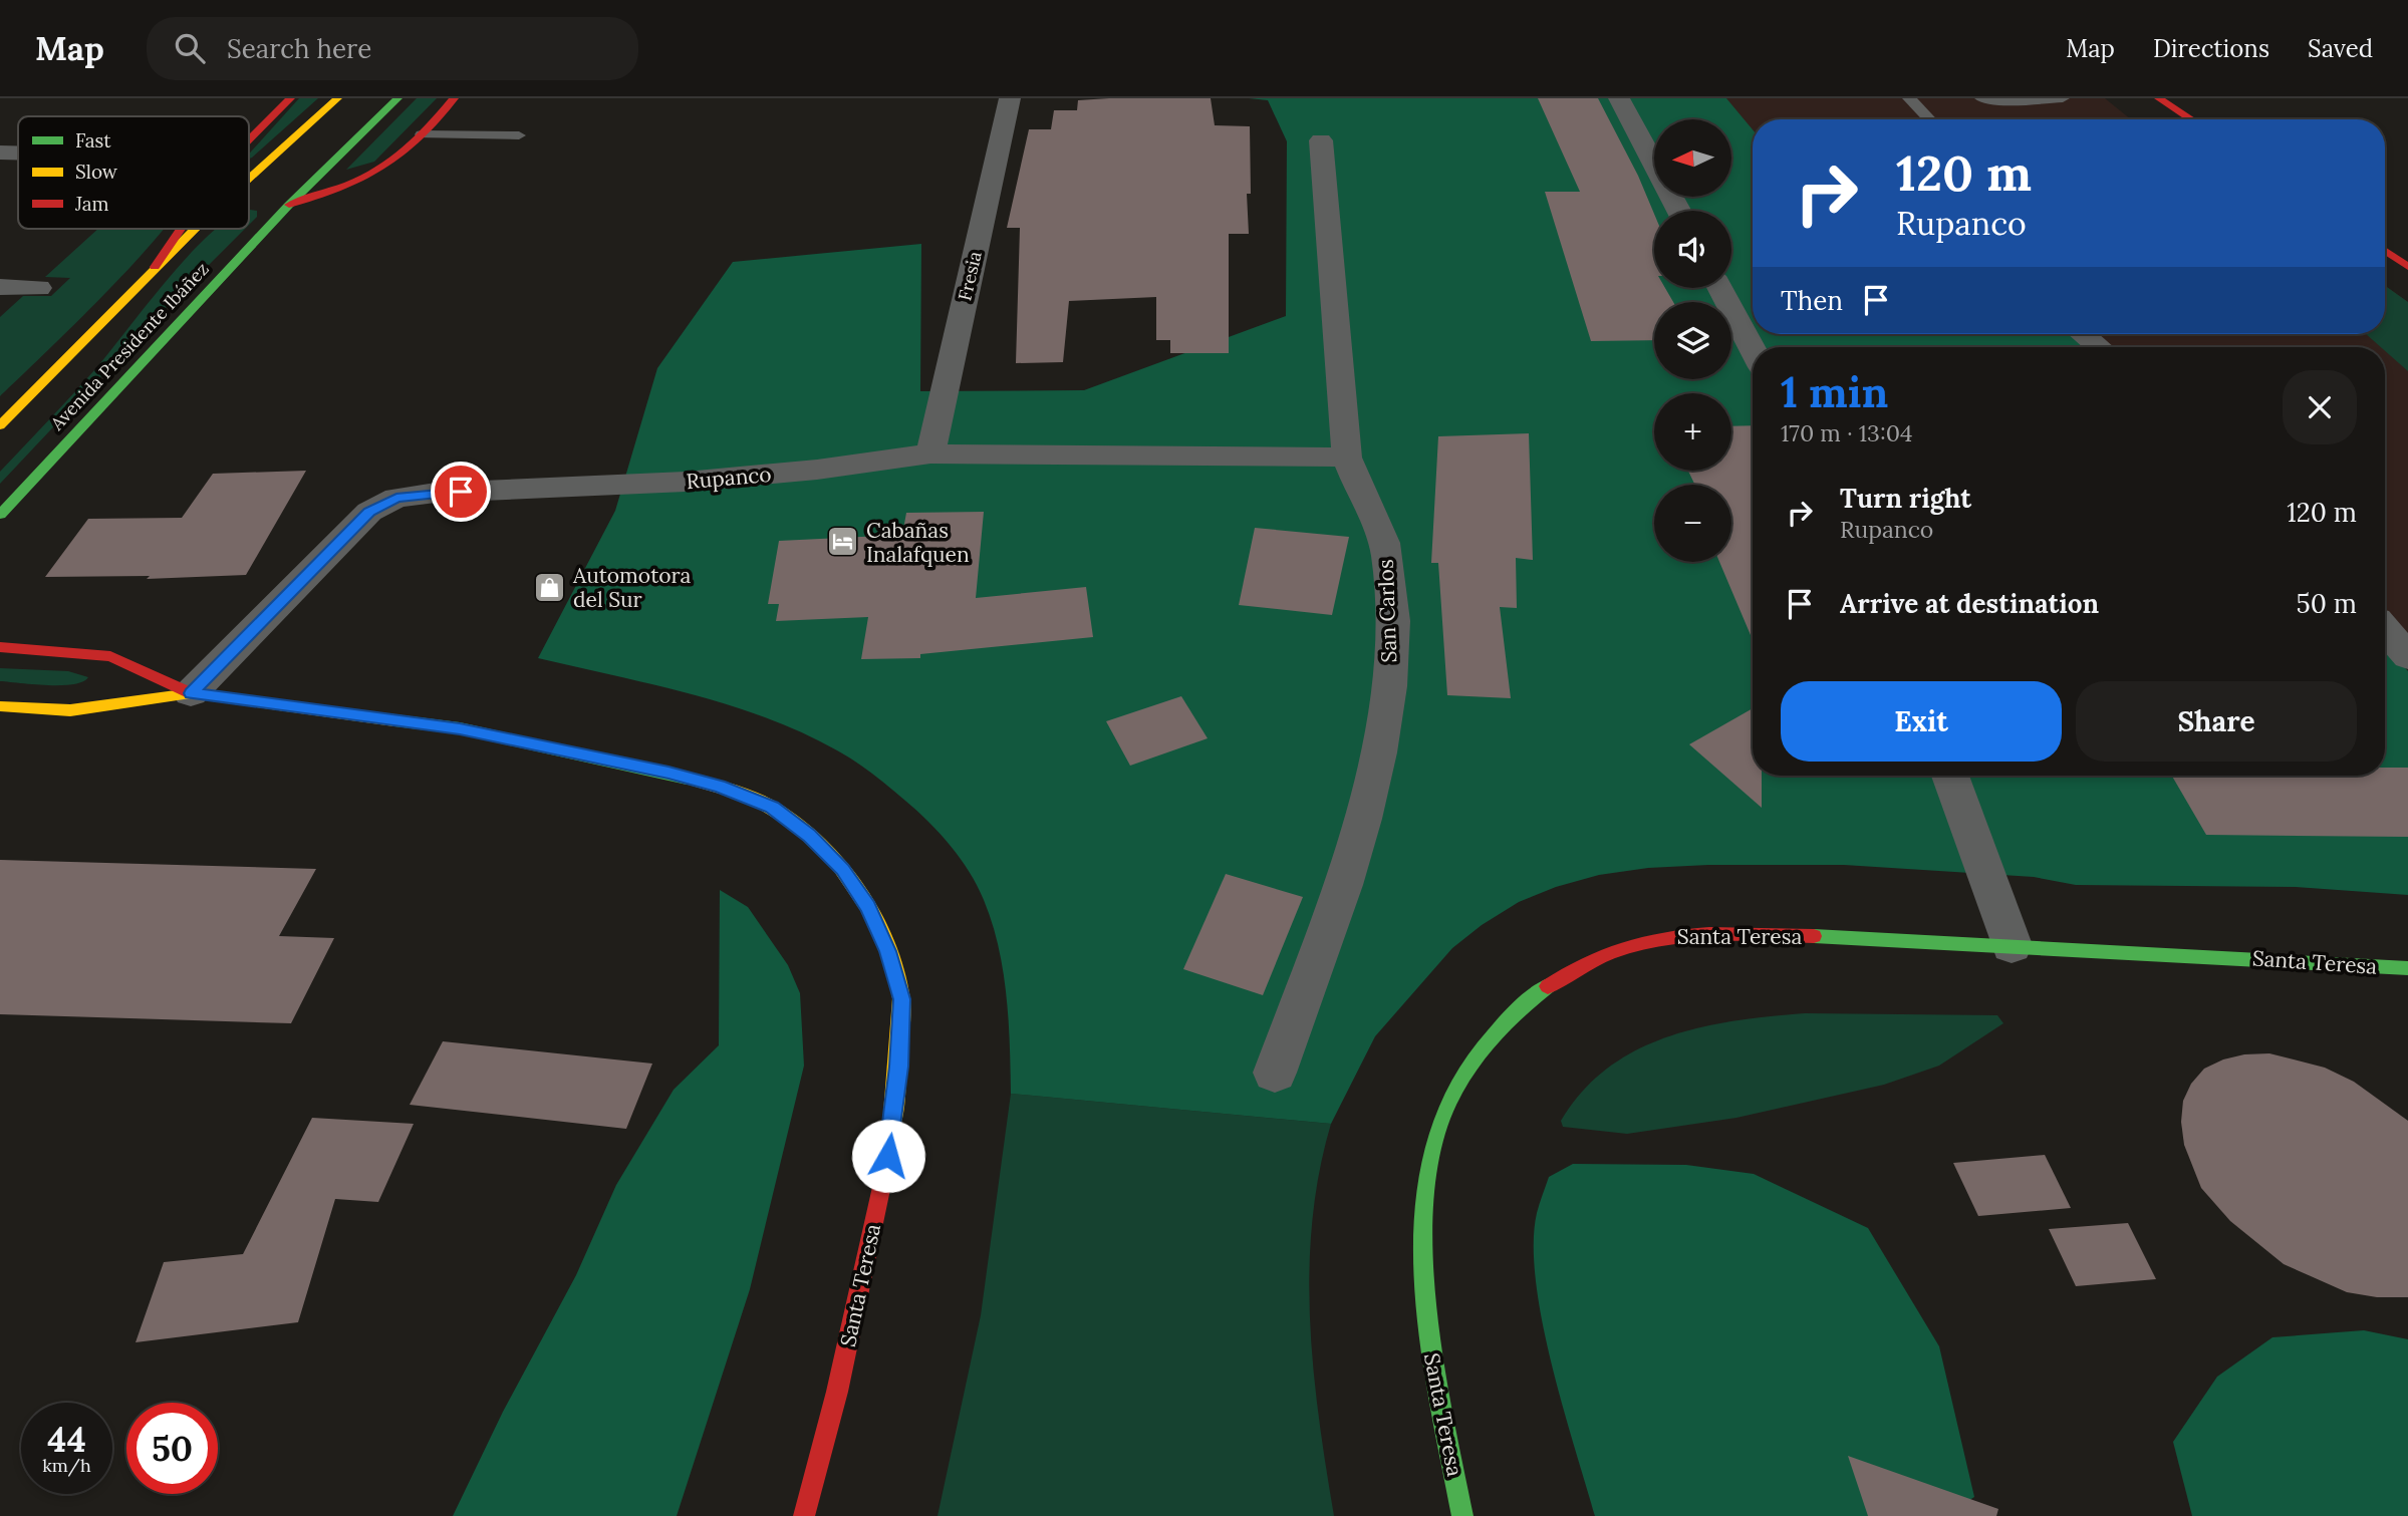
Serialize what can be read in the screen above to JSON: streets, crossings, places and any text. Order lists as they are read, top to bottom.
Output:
{
  "streets": {
    "main road": ["Avenida Presidente Ibáñez", "Santa Teresa"],
    "street": ["Fresia", "Rupanco", "San Carlos"]
  },
  "crossings": [
    ["Fresia", "Rupanco"],
    ["Rupanco", "San Carlos"],
    ["Rupanco", "Santa Teresa"]
  ],
  "places": {
    "hotel": ["Cabañas Inalafquen"],
    "shop": ["Automotora del Sur"]
  },
  "legend": ["Fast", "Slow", "Jam"],
  "north": "left",
  "page": {
    "header": "Map",
    "search": "Search here",
    "nav": ["Map", "Directions", "Saved"],
    "map_buttons": ["+", "−"],
    "turn": ["120 m", "Rupanco"],
    "then": "Then",
    "heading": ["1 min", "170 m · 13:04"],
    "list": [
      {
        "name": "Turn right",
        "note": "Rupanco",
        "value": "120 m"
      },
      {
        "name": "Arrive at destination",
        "value": "50 m"
      }
    ],
    "buttons": ["Exit", "Share"],
    "speed": "44 km/h",
    "limit": "50"
  }
}
